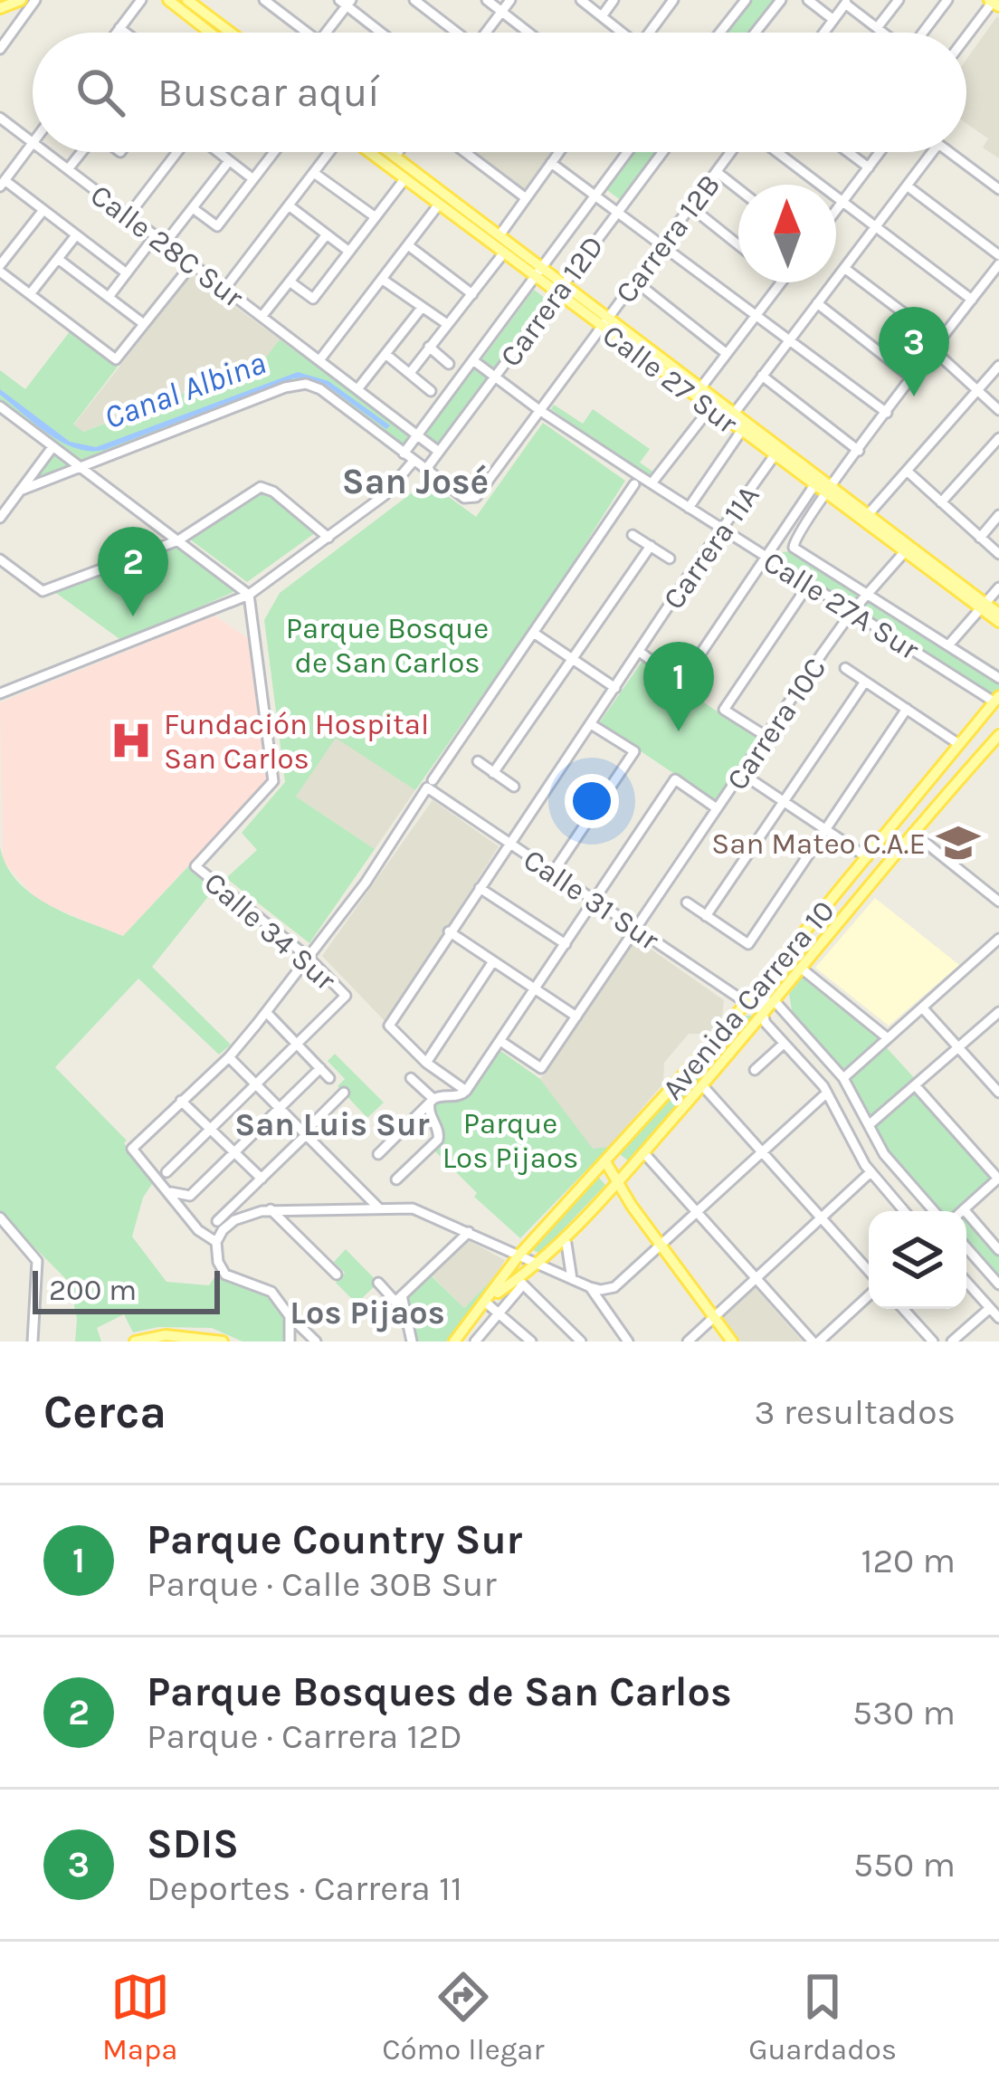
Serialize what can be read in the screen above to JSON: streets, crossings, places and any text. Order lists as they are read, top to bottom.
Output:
{
  "streets": {
    "main road": ["Calle 27 Sur", "Avenida Carrera 10"],
    "street": [
      "Carrera 12B",
      "Calle 28C Sur",
      "Carrera 12D",
      "Carrera 11A",
      "Calle 27A Sur",
      "Carrera 10C",
      "Calle 31 Sur",
      "Calle 34 Sur"
    ]
  },
  "crossings": [
    ["Carrera 12B", "Carrera 12D"],
    ["Carrera 12B", "Calle 27 Sur"],
    ["Carrera 12B", "Calle 27A Sur"],
    ["Calle 28C Sur", "Carrera 12D"],
    ["Carrera 12D", "Calle 27 Sur"],
    ["Carrera 12D", "Calle 27A Sur"],
    ["Calle 27 Sur", "Carrera 11A"],
    ["Calle 27 Sur", "Carrera 10C"],
    ["Carrera 11A", "Calle 27A Sur"],
    ["Carrera 11A", "Calle 31 Sur"],
    ["Calle 27A Sur", "Carrera 10C"],
    ["Calle 27A Sur", "Avenida Carrera 10"],
    ["Carrera 10C", "Calle 31 Sur"],
    ["Calle 31 Sur", "Avenida Carrera 10"]
  ],
  "districts": ["San José", "San Luis Sur", "Los Pijaos"],
  "water": ["Canal Albina"],
  "parks": ["Parque Bosque de San Carlos", "Parque Los Pijaos"],
  "places": {
    "hospital": ["Fundación Hospital San Carlos"],
    "school or university": ["San Mateo C.A.E"]
  },
  "scale_bar": "200 m",
  "north": "top",
  "page": {
    "search": "Buscar aquí",
    "pins": ["3", "2", "1"],
    "scale": "200 m",
    "heading": ["Cerca", "3 resultados"],
    "list": [
      {
        "mark": "1",
        "name": "Parque Country Sur",
        "note": "Parque · Calle 30B Sur",
        "value": "120 m"
      },
      {
        "mark": "2",
        "name": "Parque Bosques de San Carlos",
        "note": "Parque · Carrera 12D",
        "value": "530 m"
      },
      {
        "mark": "3",
        "name": "SDIS",
        "note": "Deportes · Carrera 11",
        "value": "550 m"
      }
    ],
    "nav": ["Mapa", "Cómo llegar", "Guardados"]
  }
}
